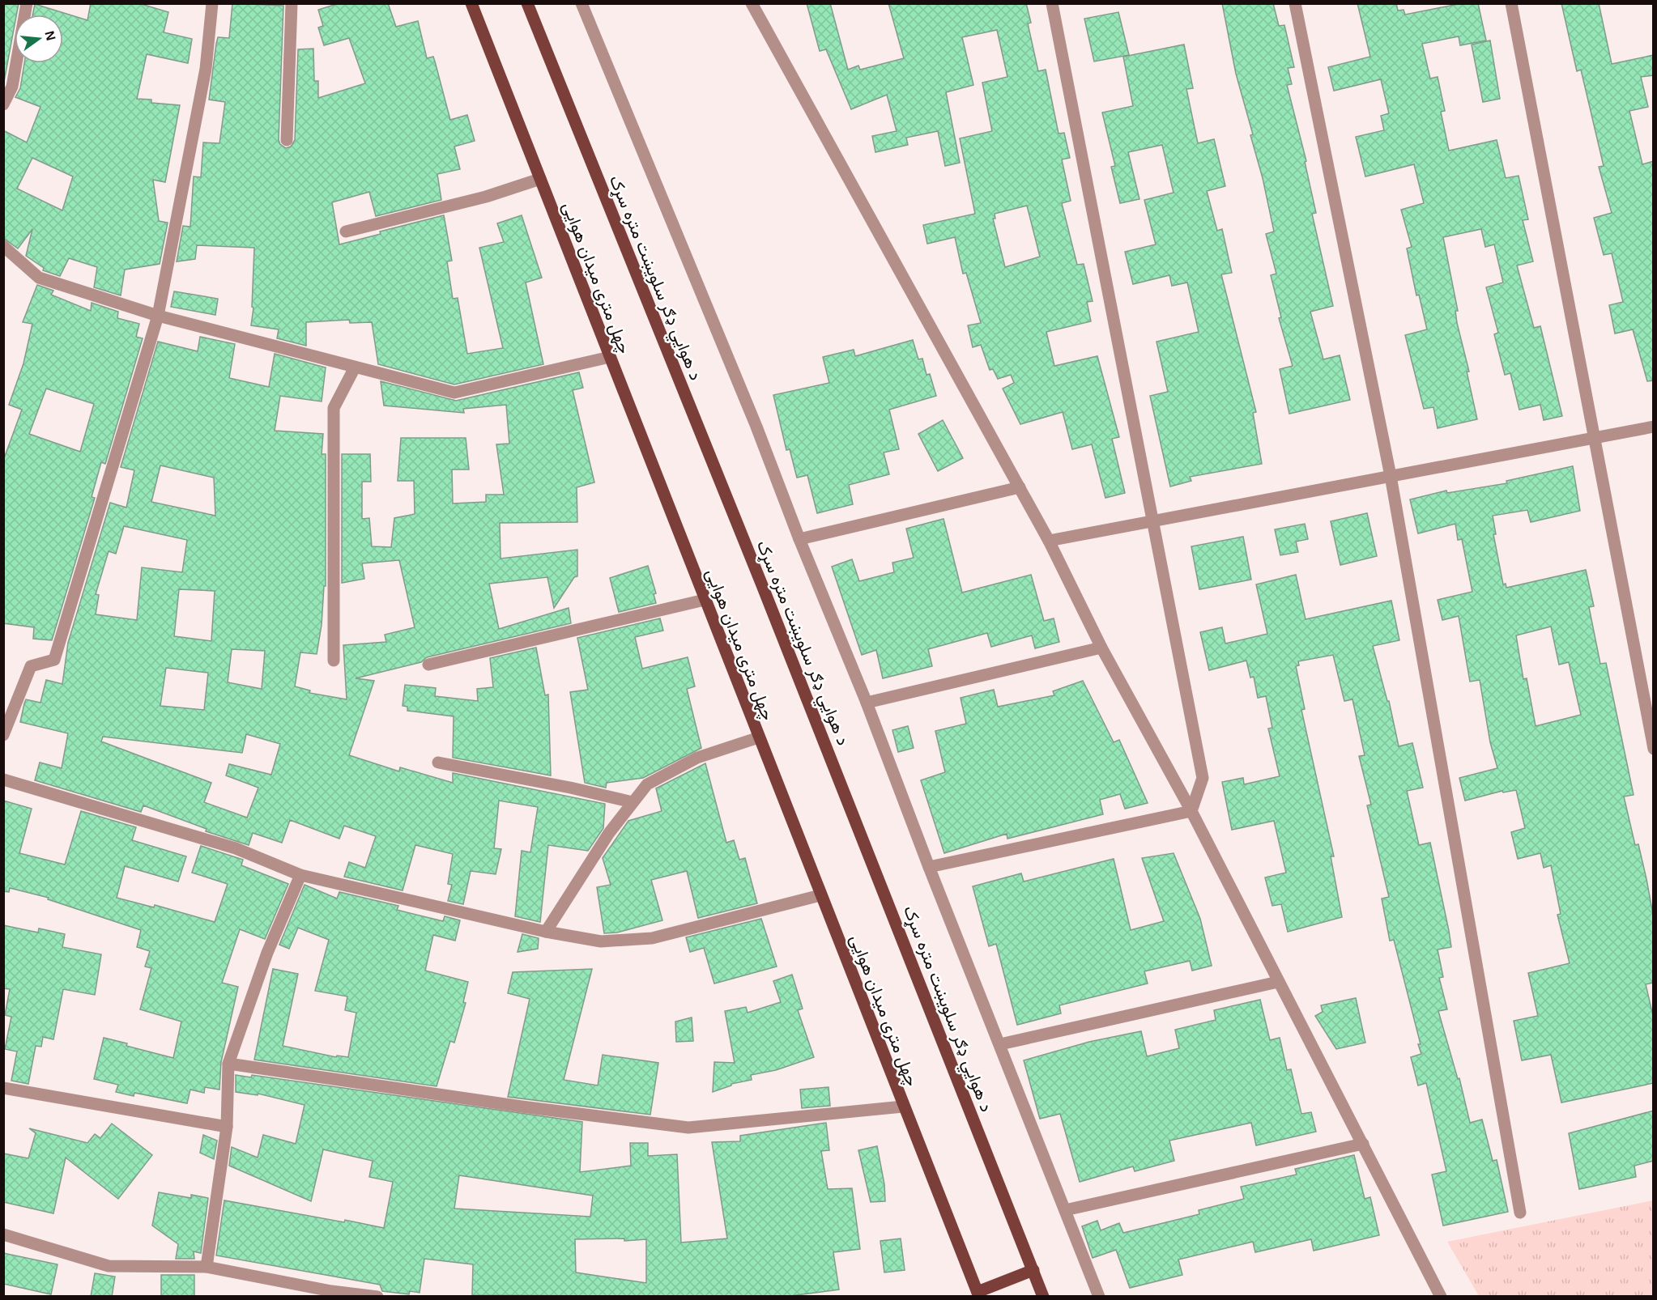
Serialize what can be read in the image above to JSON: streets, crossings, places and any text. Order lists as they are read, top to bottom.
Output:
{
  "streets": {
    "main road": ["چهل متری میدان هوایی", "د هوايي ډګر سلویښت متره سړک"]
  },
  "north": "right"
}
